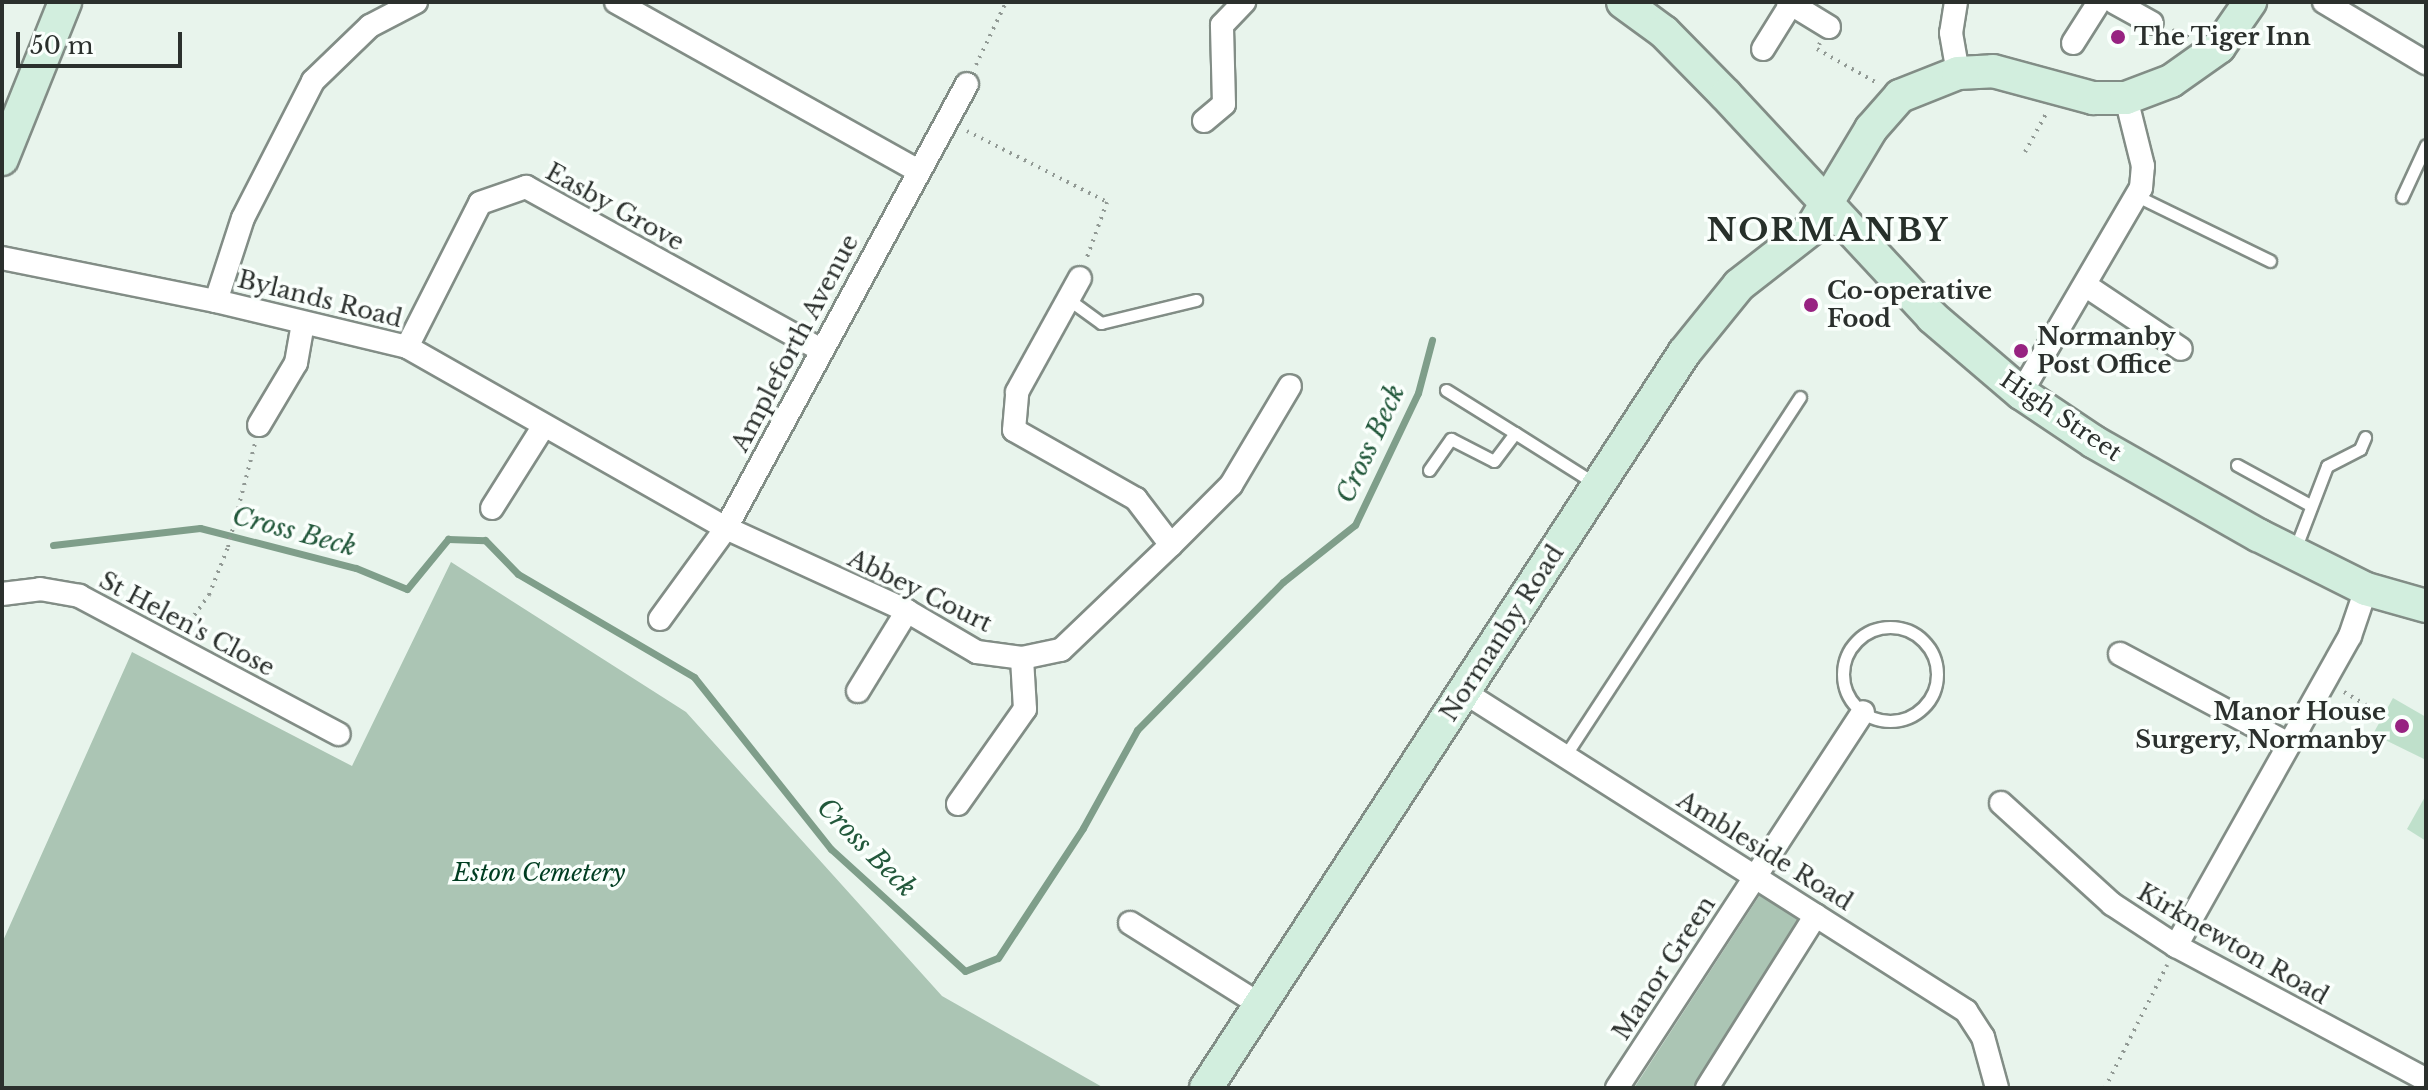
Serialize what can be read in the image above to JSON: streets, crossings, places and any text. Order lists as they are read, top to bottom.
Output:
{
  "streets": {
    "street": [
      "Easby Grove",
      "Bylands Road",
      "Ampleforth Avenue",
      "High Street",
      "Abbey Court",
      "St Helen's Close",
      "Normanby Road",
      "Ambleside Road",
      "Kirknewton Road",
      "Manor Green"
    ]
  },
  "crossings": [
    ["Easby Grove", "Bylands Road"],
    ["Easby Grove", "Ampleforth Avenue"],
    ["Bylands Road", "Ampleforth Avenue"],
    ["Bylands Road", "Abbey Court"],
    ["Ampleforth Avenue", "Abbey Court"],
    ["High Street", "Normanby Road"],
    ["Normanby Road", "Ambleside Road"],
    ["Ambleside Road", "Manor Green"]
  ],
  "districts": ["NORMANBY"],
  "water": ["Cross Beck"],
  "parks": ["Eston Cemetery"],
  "places": [
    "The Tiger Inn",
    "Co-operative Food",
    "Normanby Post Office",
    "Manor House Surgery, Normanby"
  ],
  "scale_bar": "50 m"
}
